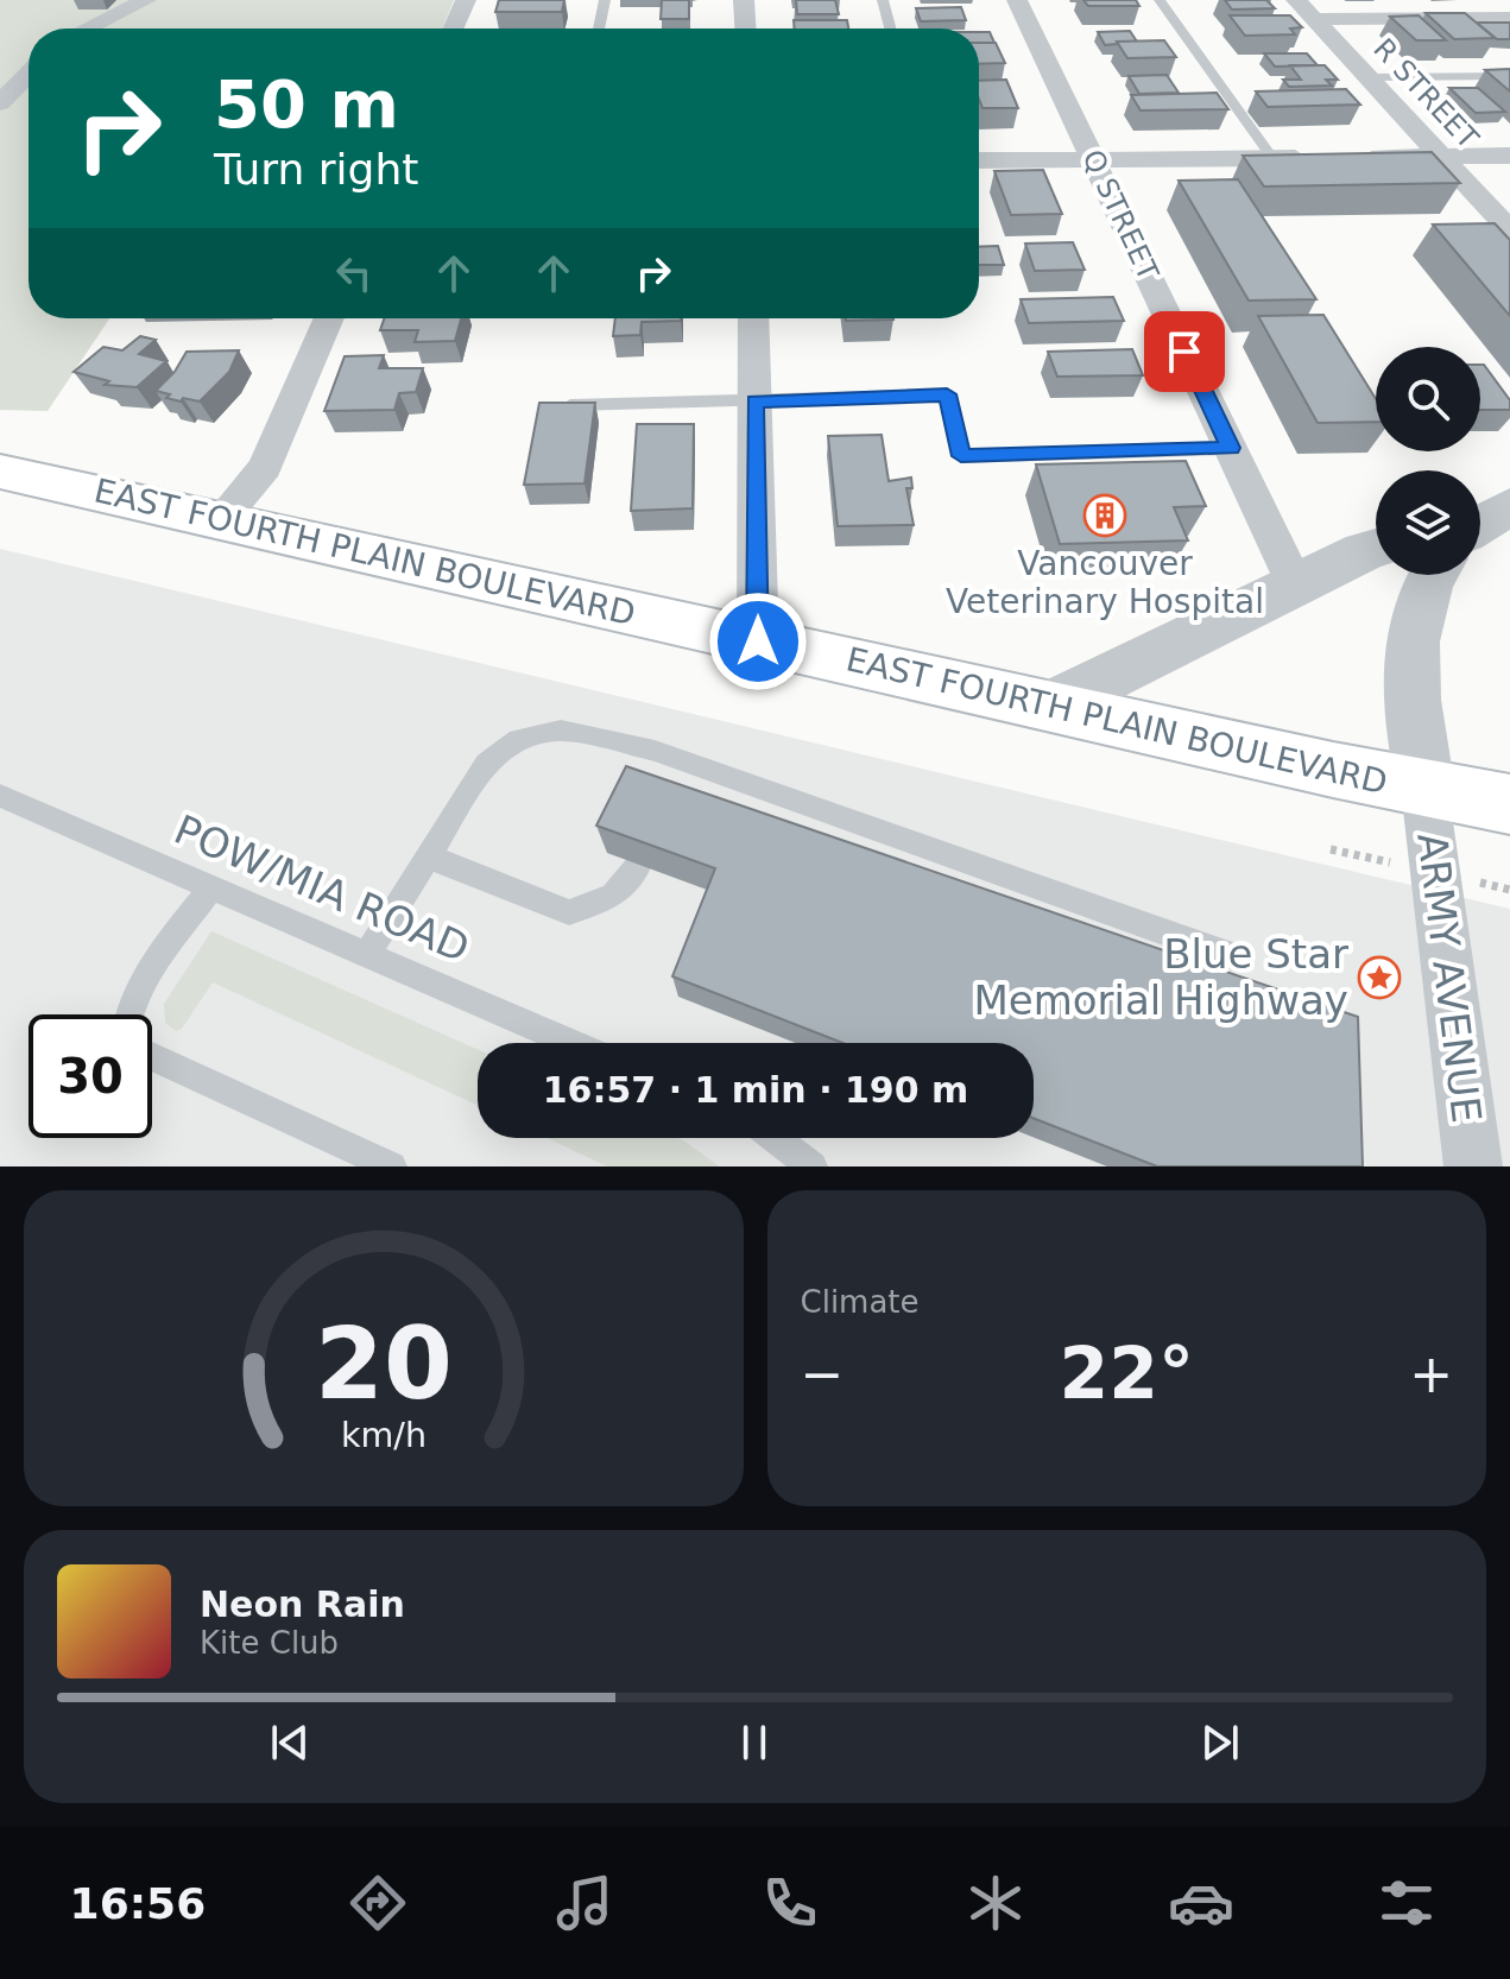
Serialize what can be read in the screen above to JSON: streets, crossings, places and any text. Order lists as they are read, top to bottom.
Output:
{
  "streets": {
    "main road": ["EAST FOURTH PLAIN BOULEVARD"],
    "street": ["R STREET", "Q STREET", "ARMY AVENUE"],
    "lane": ["POW/MIA ROAD"]
  },
  "crossings": [
    ["EAST FOURTH PLAIN BOULEVARD", "ARMY AVENUE"]
  ],
  "places": {
    "building": ["Vancouver Veterinary Hospital"],
    "place": ["Blue Star Memorial Highway"]
  },
  "page": {
    "turn": ["50 m", "Turn right"],
    "limit": "30",
    "trip": "16:57 · 1 min · 190 m",
    "tile": "Climate",
    "heat": ["−", "22°", "+"],
    "song": ["Neon Rain", "Kite Club"],
    "tabs": "16:56",
    "gauge": ["20", "km/h"]
  }
}
